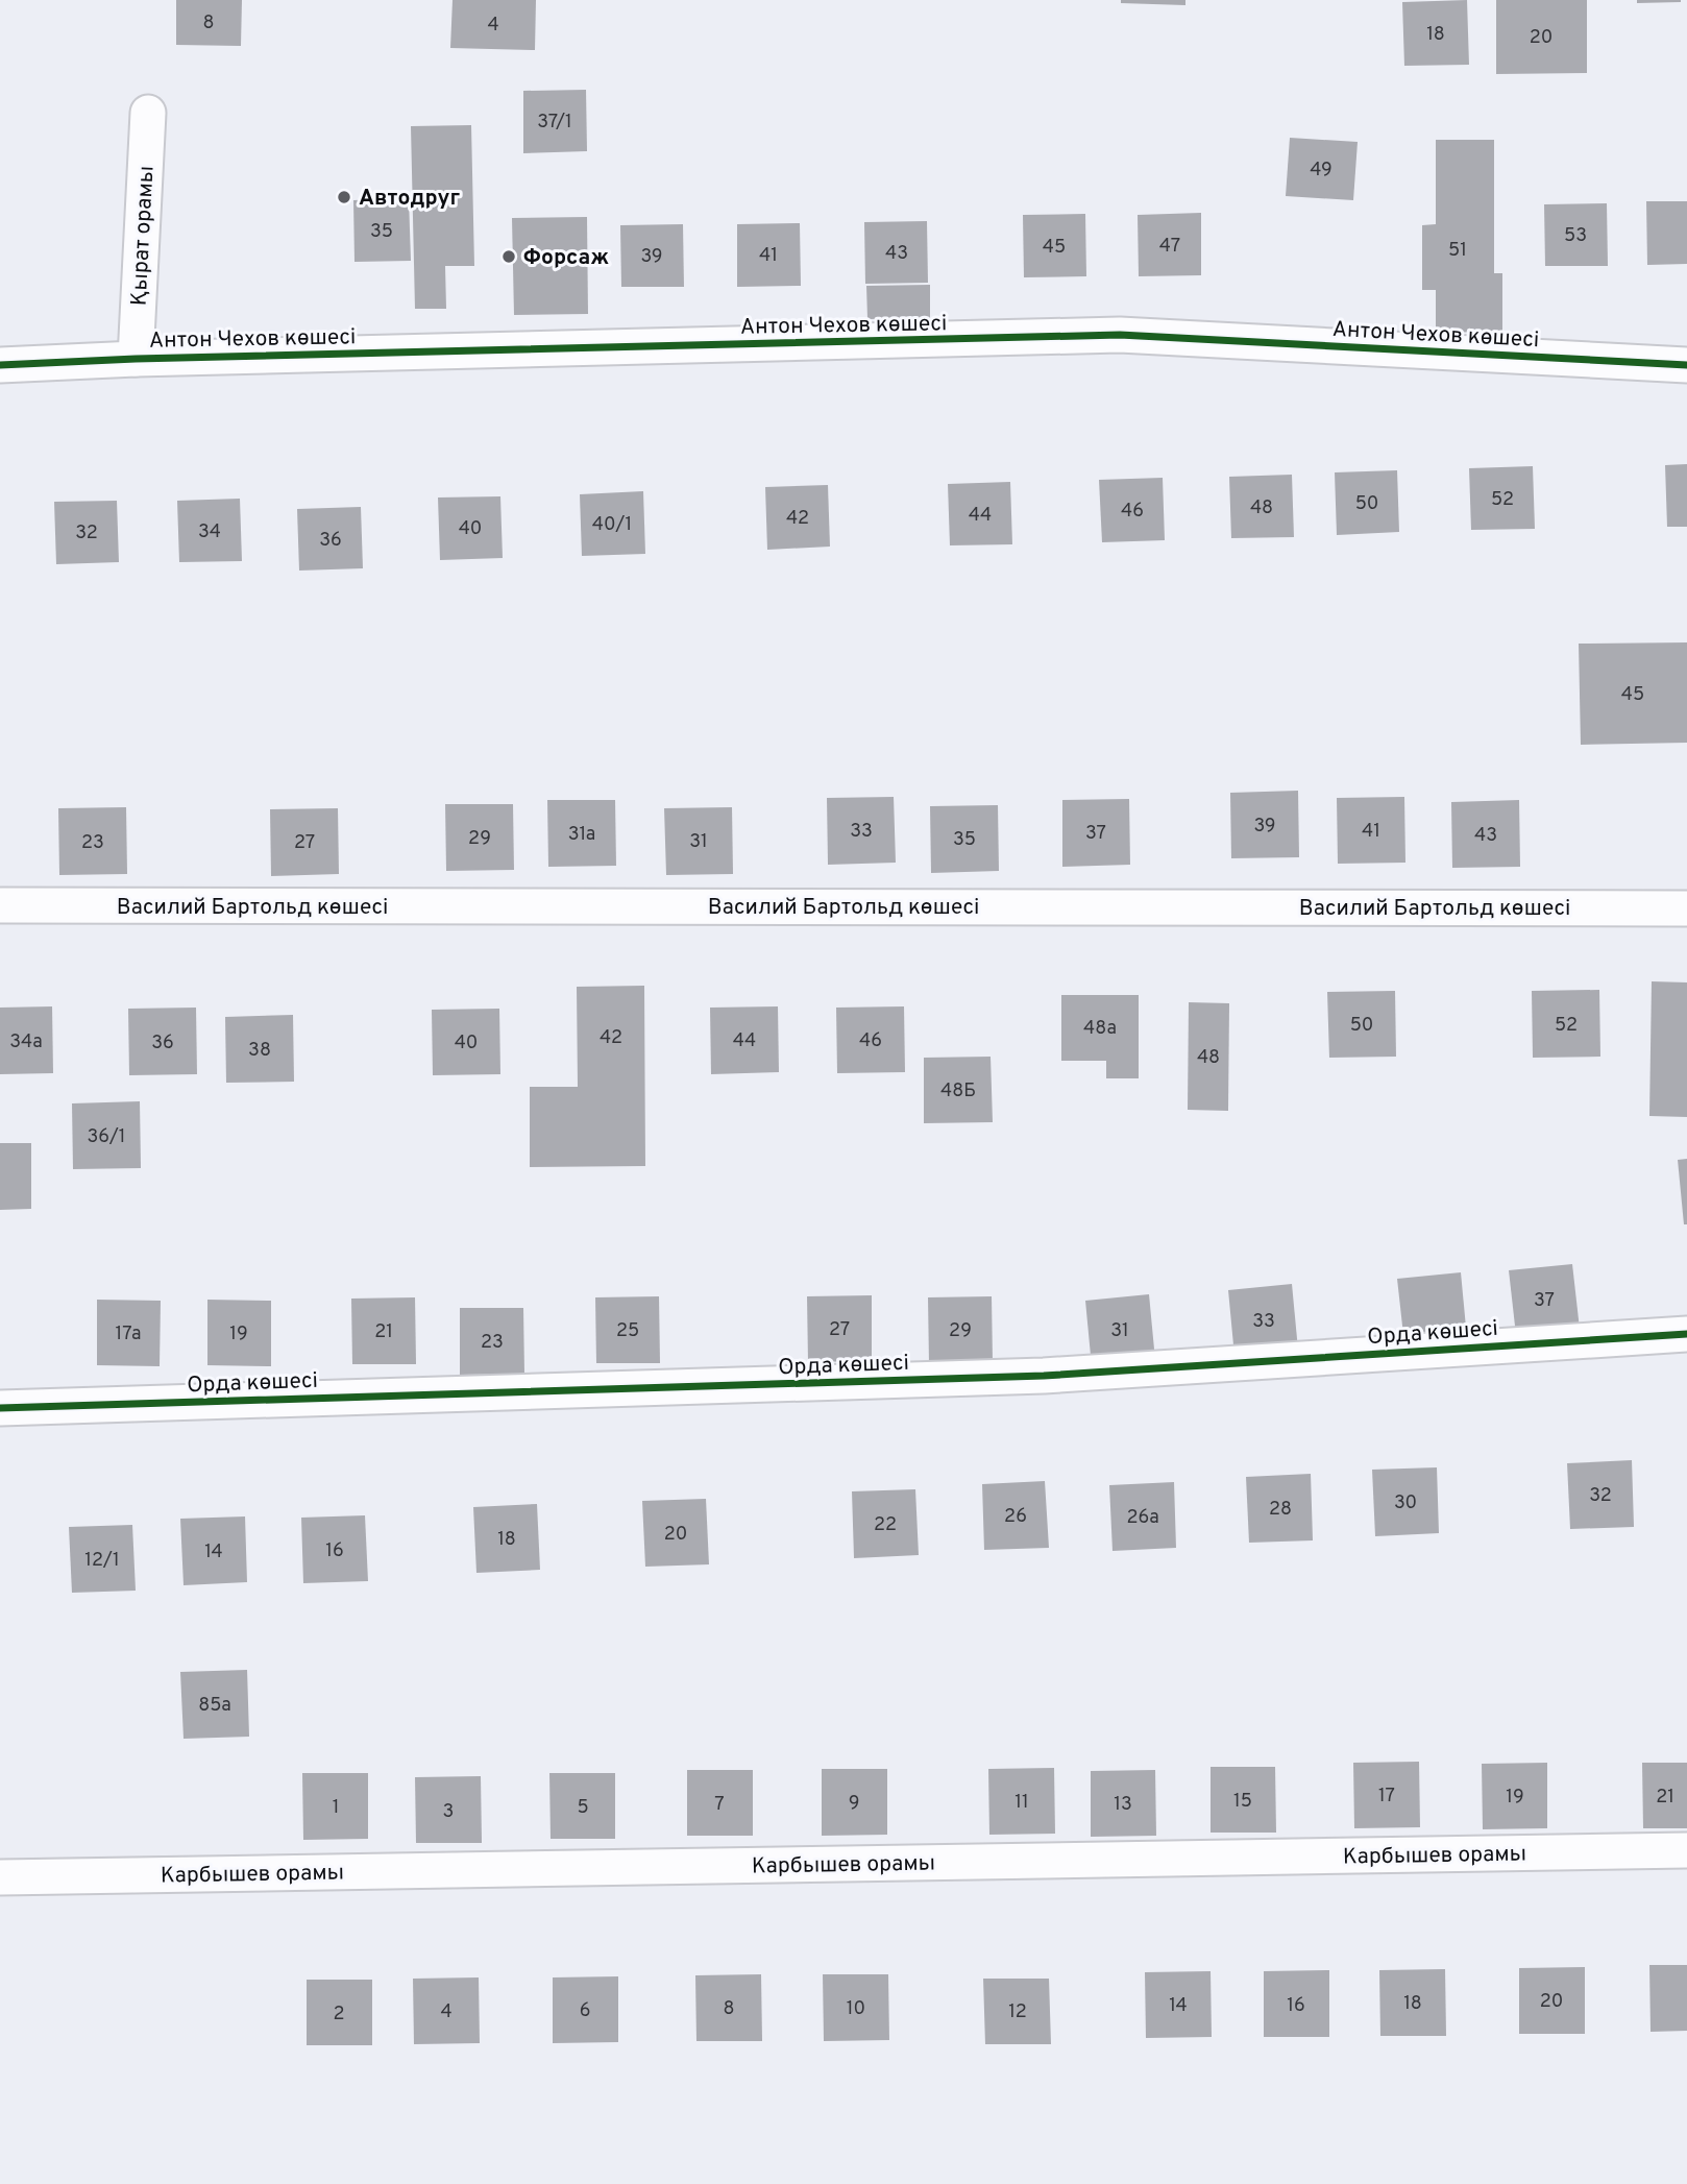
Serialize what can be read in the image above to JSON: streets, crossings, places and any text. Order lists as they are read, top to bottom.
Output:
{
  "streets": {
    "street": [
      "Қырат орамы",
      "Антон Чехов көшесі",
      "Василий Бартольд көшесі",
      "Орда көшесі",
      "Карбышев орамы"
    ]
  },
  "crossings": [
    ["Қырат орамы", "Антон Чехов көшесі"]
  ],
  "places": ["Автодруг", "Форсаж"],
  "house_numbers": [
    "8",
    "4",
    "18",
    "20",
    "37/1",
    "49",
    "35",
    "53",
    "47",
    "45",
    "51",
    "43",
    "41",
    "39",
    "52",
    "50",
    "48",
    "46",
    "44",
    "42",
    "40/1",
    "40",
    "34",
    "32",
    "36",
    "45",
    "39",
    "33",
    "41",
    "37",
    "31а",
    "43",
    "29",
    "35",
    "31",
    "23",
    "27",
    "50",
    "52",
    "48а",
    "42",
    "44",
    "46",
    "34а",
    "36",
    "40",
    "38",
    "48",
    "48Б",
    "36/1",
    "37",
    "33",
    "27",
    "25",
    "29",
    "31",
    "21",
    "17а",
    "19",
    "23",
    "32",
    "30",
    "28",
    "26",
    "26а",
    "22",
    "20",
    "18",
    "16",
    "14",
    "12/1",
    "85а",
    "17",
    "19",
    "21",
    "15",
    "11",
    "9",
    "7",
    "13",
    "1",
    "5",
    "3",
    "20",
    "18",
    "14",
    "16",
    "8",
    "10",
    "6",
    "4",
    "12",
    "2"
  ]
}
